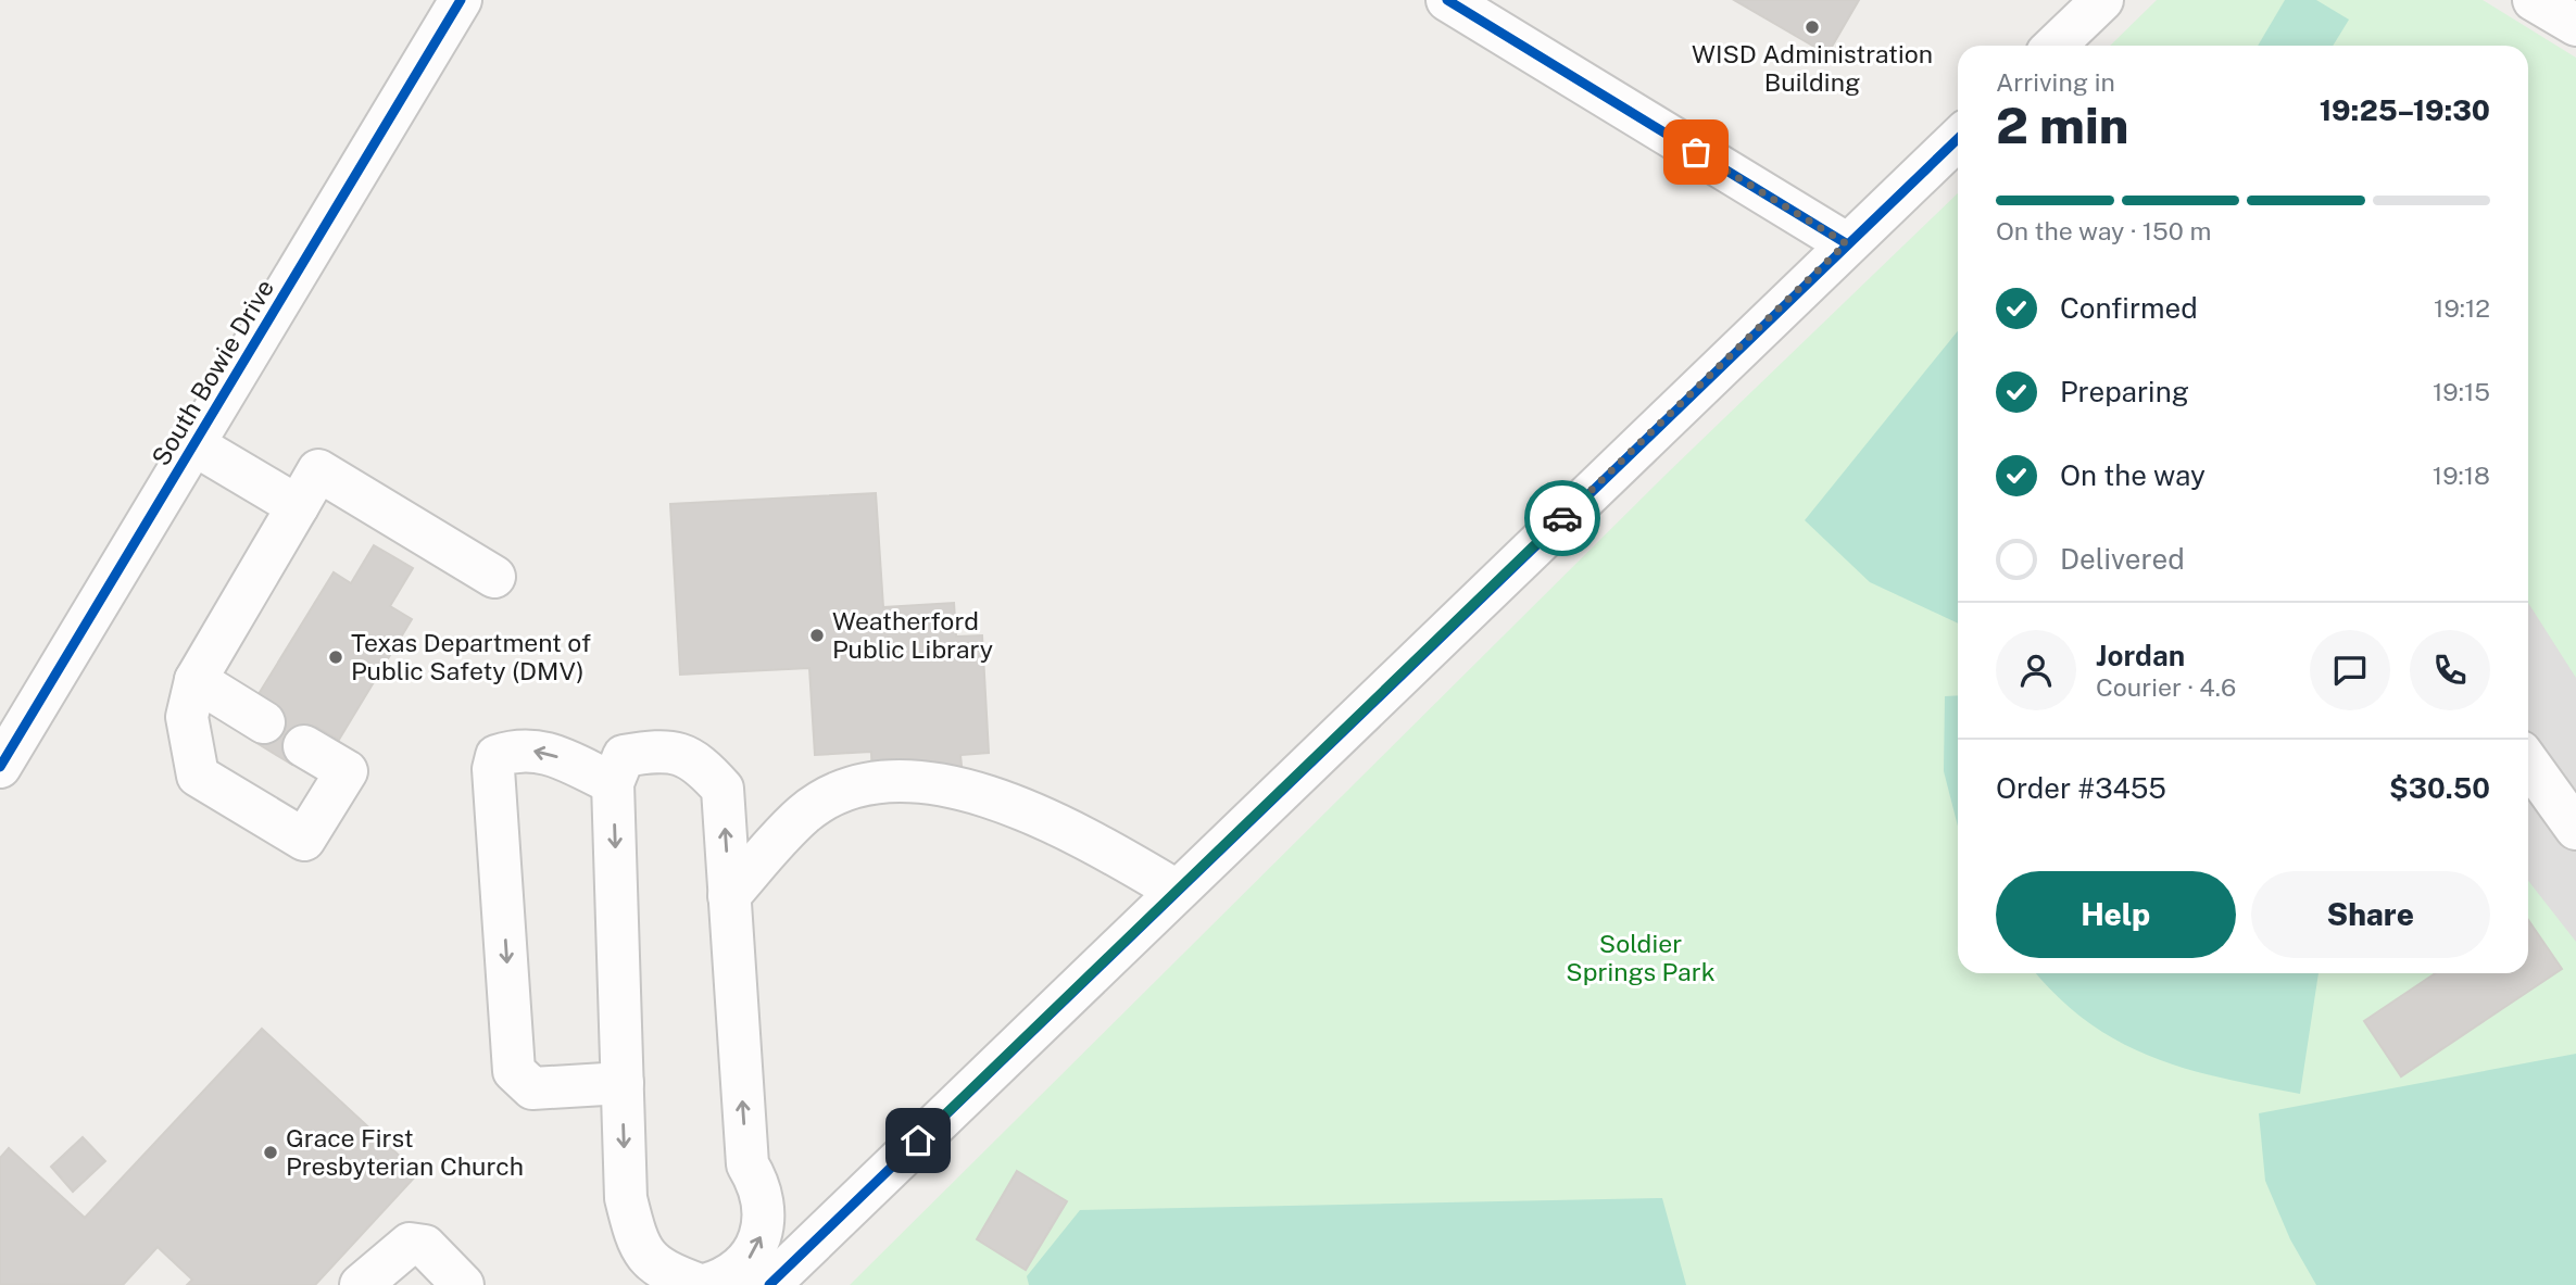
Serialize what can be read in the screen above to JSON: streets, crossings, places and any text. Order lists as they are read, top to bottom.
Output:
{
  "streets": {
    "street": ["South Bowie Drive"]
  },
  "parks": ["Soldier Springs Park"],
  "places": [
    "WISD Administration Building",
    "Weatherford Public Library",
    "Texas Department of Public Safety (DMV)",
    "Grace First Presbyterian Church"
  ],
  "page": {
    "heading": ["2 min", "Arriving in", "19:25–19:30"],
    "panel": [
      "Jordan",
      "Courier · 4.6",
      "Order #3455",
      "$30.50"
    ],
    "bar": "On the way · 150 m",
    "list": [
      ["Confirmed", "19:12"],
      ["Preparing", "19:15"],
      ["On the way", "19:18"],
      "Delivered"
    ],
    "buttons": ["Help", "Share"]
  }
}
